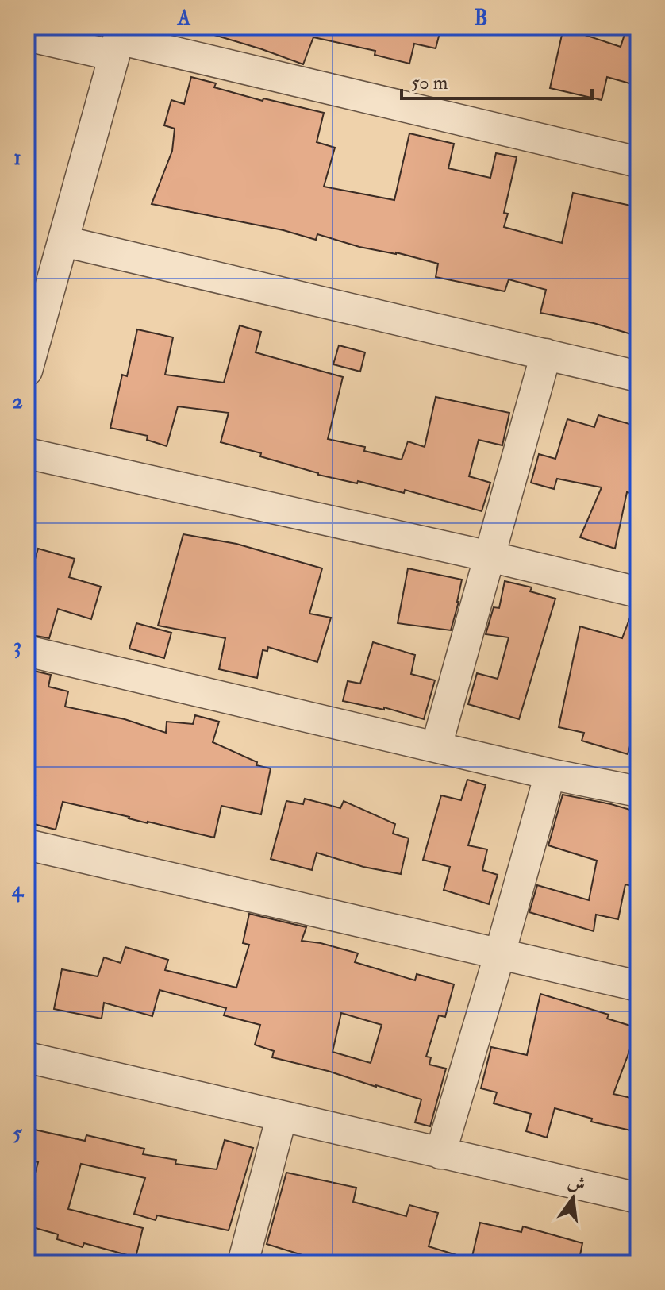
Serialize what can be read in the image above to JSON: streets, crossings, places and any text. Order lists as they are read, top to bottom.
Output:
{
  "scale_bar": "50 m",
  "north": "top",
  "grid": {
    "columns": ["A", "B"],
    "rows": [
      "1",
      "2",
      "3",
      "4",
      "5"
    ]
  }
}
